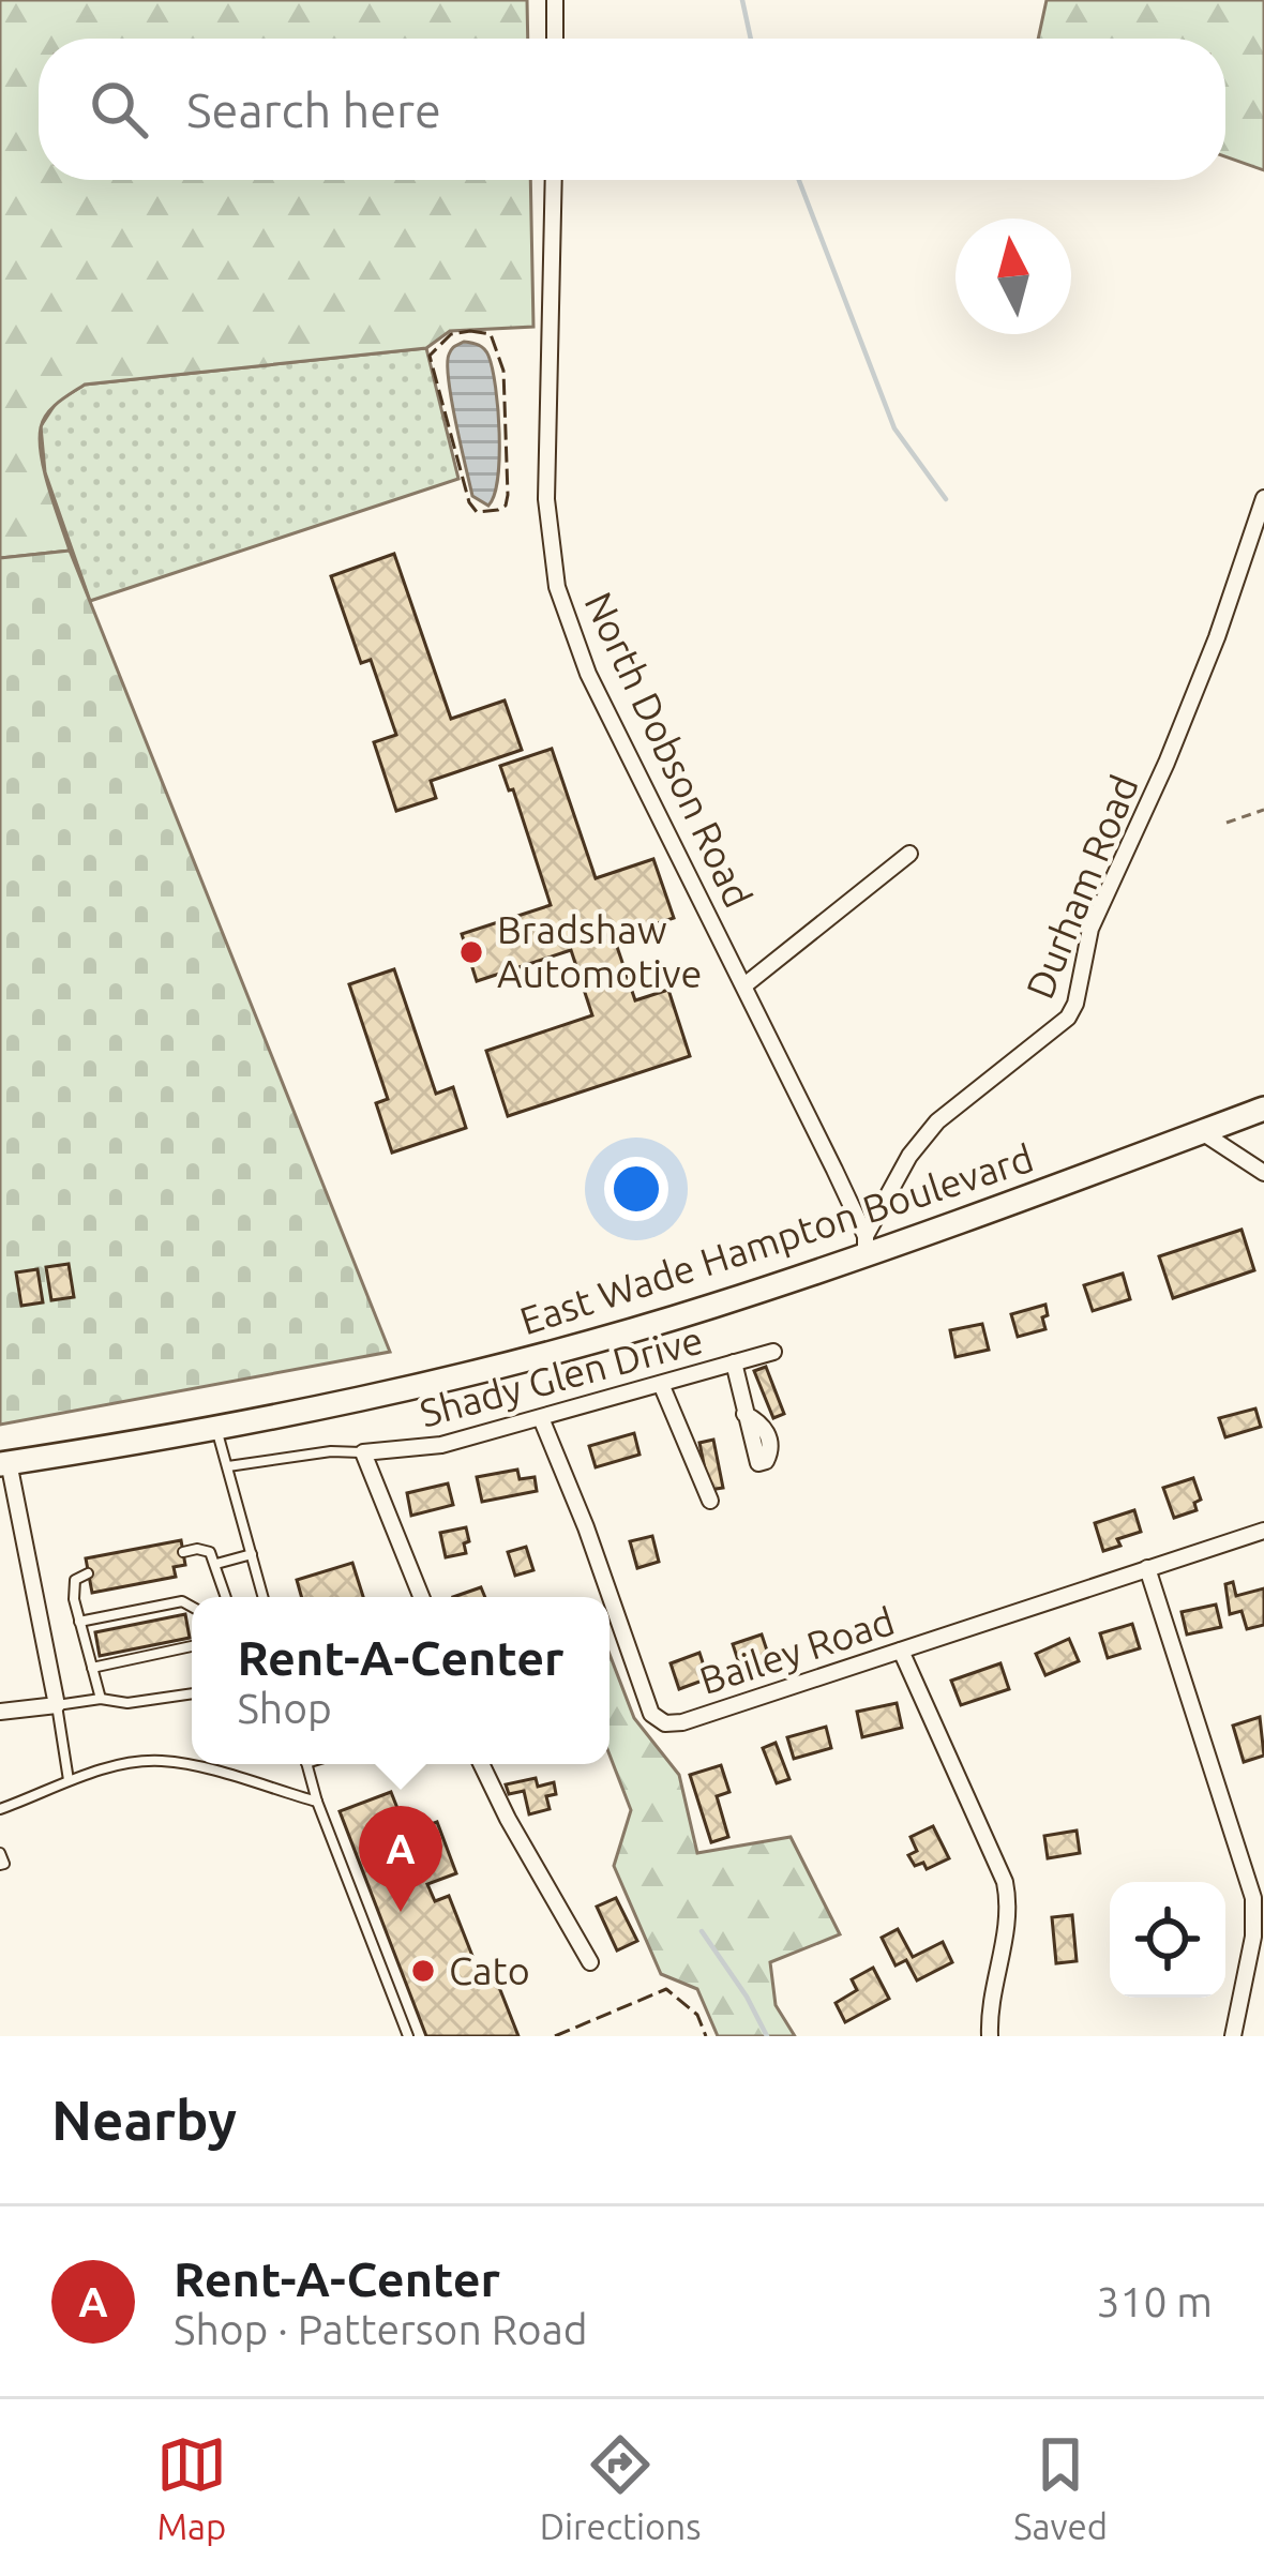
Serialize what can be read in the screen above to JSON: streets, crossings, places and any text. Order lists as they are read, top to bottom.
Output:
{
  "streets": {
    "main road": ["East Wade Hampton Boulevard"],
    "street": [
      "North Dobson Road",
      "Durham Road",
      "Shady Glen Drive",
      "Bailey Road"
    ]
  },
  "crossings": [
    ["North Dobson Road", "Durham Road"],
    ["North Dobson Road", "East Wade Hampton Boulevard"],
    ["Durham Road", "East Wade Hampton Boulevard"],
    ["Shady Glen Drive", "Bailey Road"]
  ],
  "places": ["Bradshaw Automotive", "Cato"],
  "north": "top",
  "page": {
    "search": "Search here",
    "popup": ["Rent-A-Center", "Shop"],
    "pins": "A",
    "heading": "Nearby",
    "list": [
      {
        "mark": "A",
        "name": "Rent-A-Center",
        "note": "Shop · Patterson Road",
        "value": "310 m"
      }
    ],
    "nav": ["Map", "Directions", "Saved"]
  }
}
